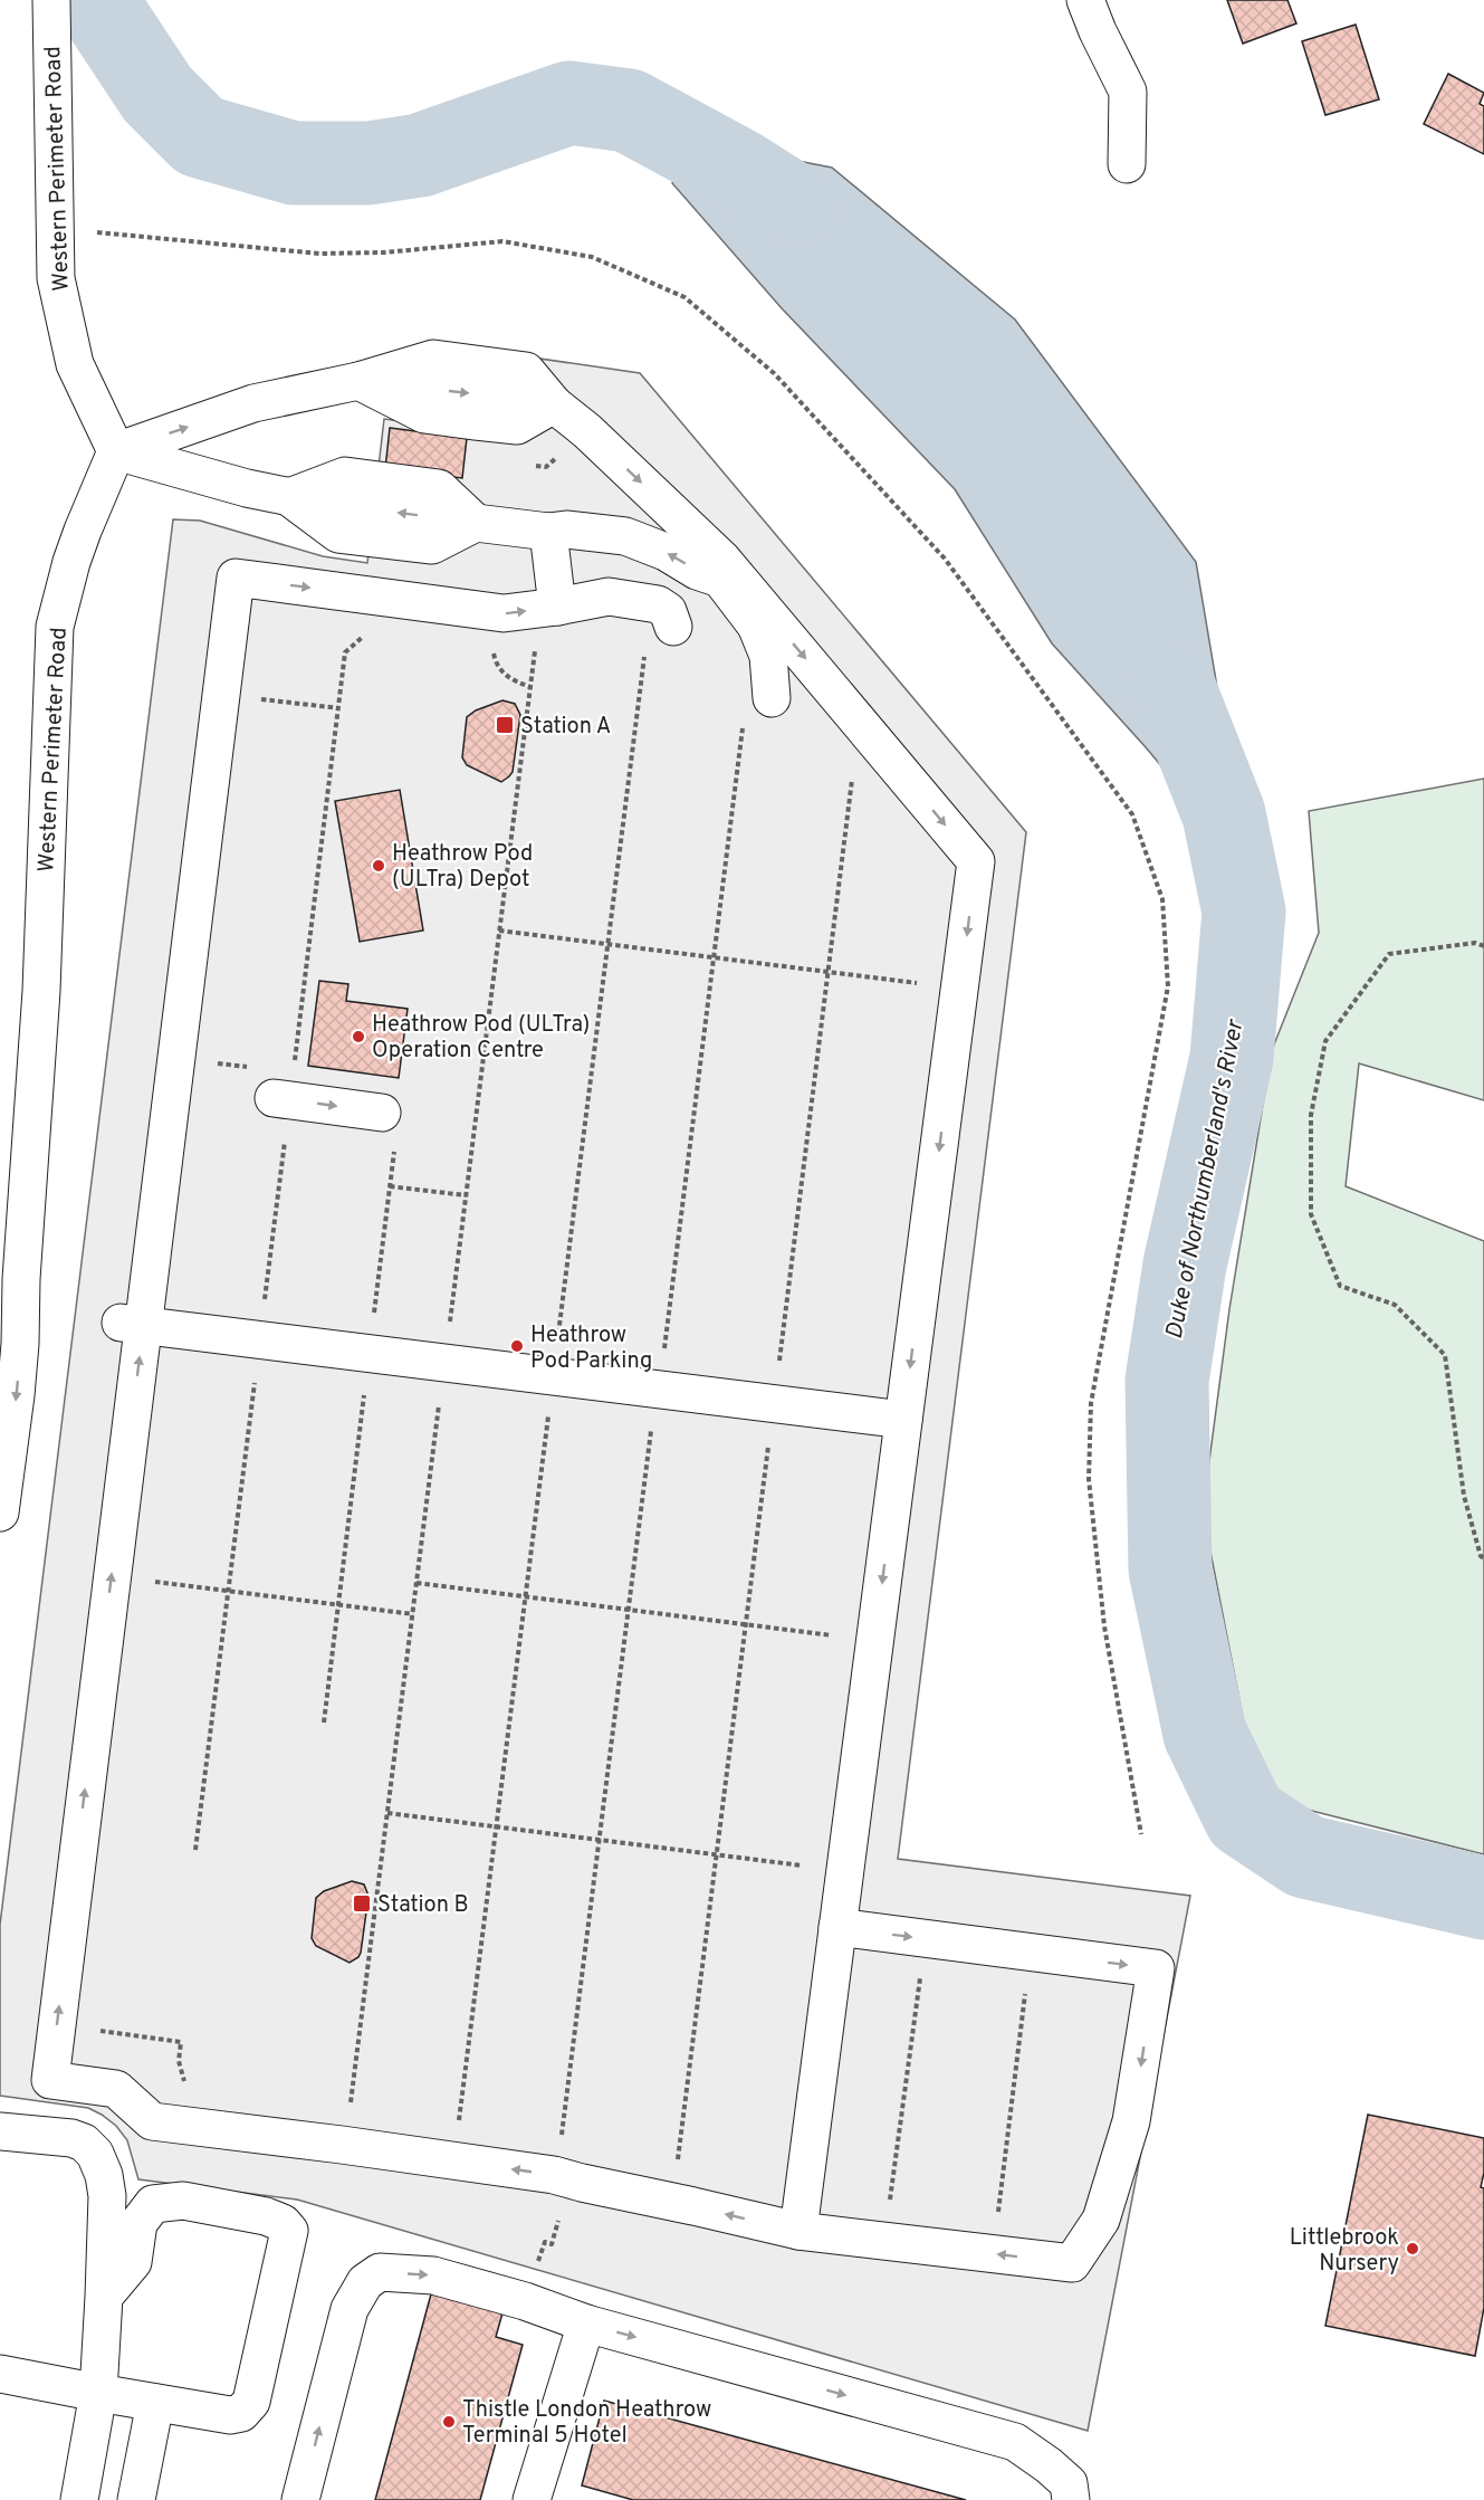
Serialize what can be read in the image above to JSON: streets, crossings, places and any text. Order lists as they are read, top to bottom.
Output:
{
  "streets": {
    "street": ["Western Perimeter Road"]
  },
  "water": ["Duke of Northumberland's River"],
  "places": {
    "transit": ["Station A", "Station B"],
    "other": [
      "Heathrow Pod (ULTra) Depot",
      "Heathrow Pod (ULTra) Operation Centre",
      "Heathrow Pod Parking",
      "Littlebrook Nursery",
      "Thistle London Heathrow Terminal 5 Hotel"
    ]
  }
}
